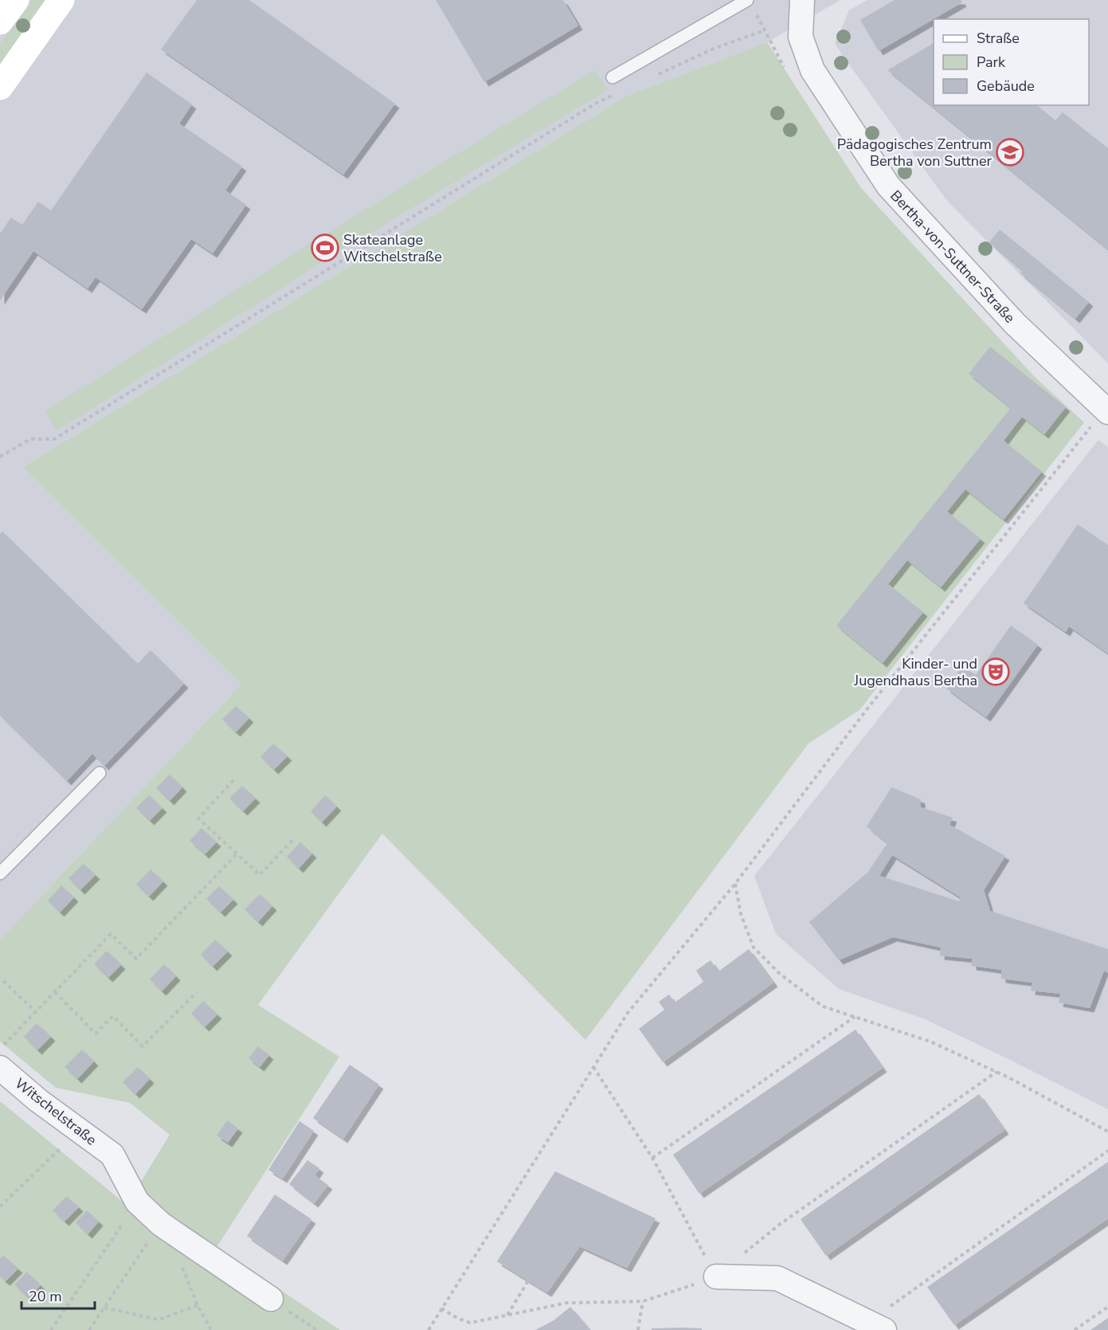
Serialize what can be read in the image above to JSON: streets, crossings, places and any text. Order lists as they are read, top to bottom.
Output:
{
  "streets": {
    "street": ["Bertha-von-Suttner-Straße", "Witschelstraße"]
  },
  "places": {
    "school or university": ["Pädagogisches Zentrum Bertha von Suttner"],
    "sports": ["Skateanlage Witschelstraße"],
    "theatre": ["Kinder- und Jugendhaus Bertha"]
  },
  "legend": ["Straße", "Park", "Gebäude"],
  "scale_bar": "20 m"
}
